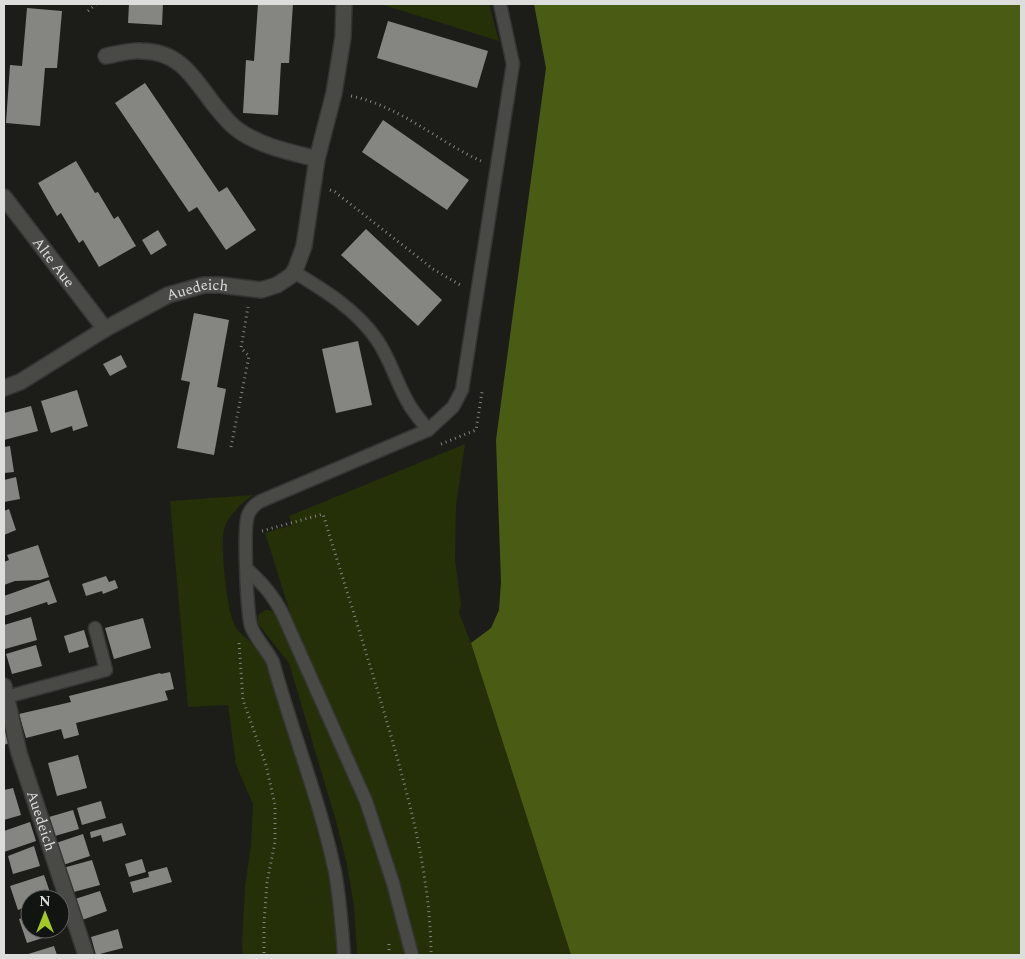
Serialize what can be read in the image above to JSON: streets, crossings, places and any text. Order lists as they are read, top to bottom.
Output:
{
  "streets": {
    "street": ["Alte Aue", "Auedeich"]
  },
  "crossings": [
    ["Alte Aue", "Auedeich"]
  ],
  "north": "top"
}
